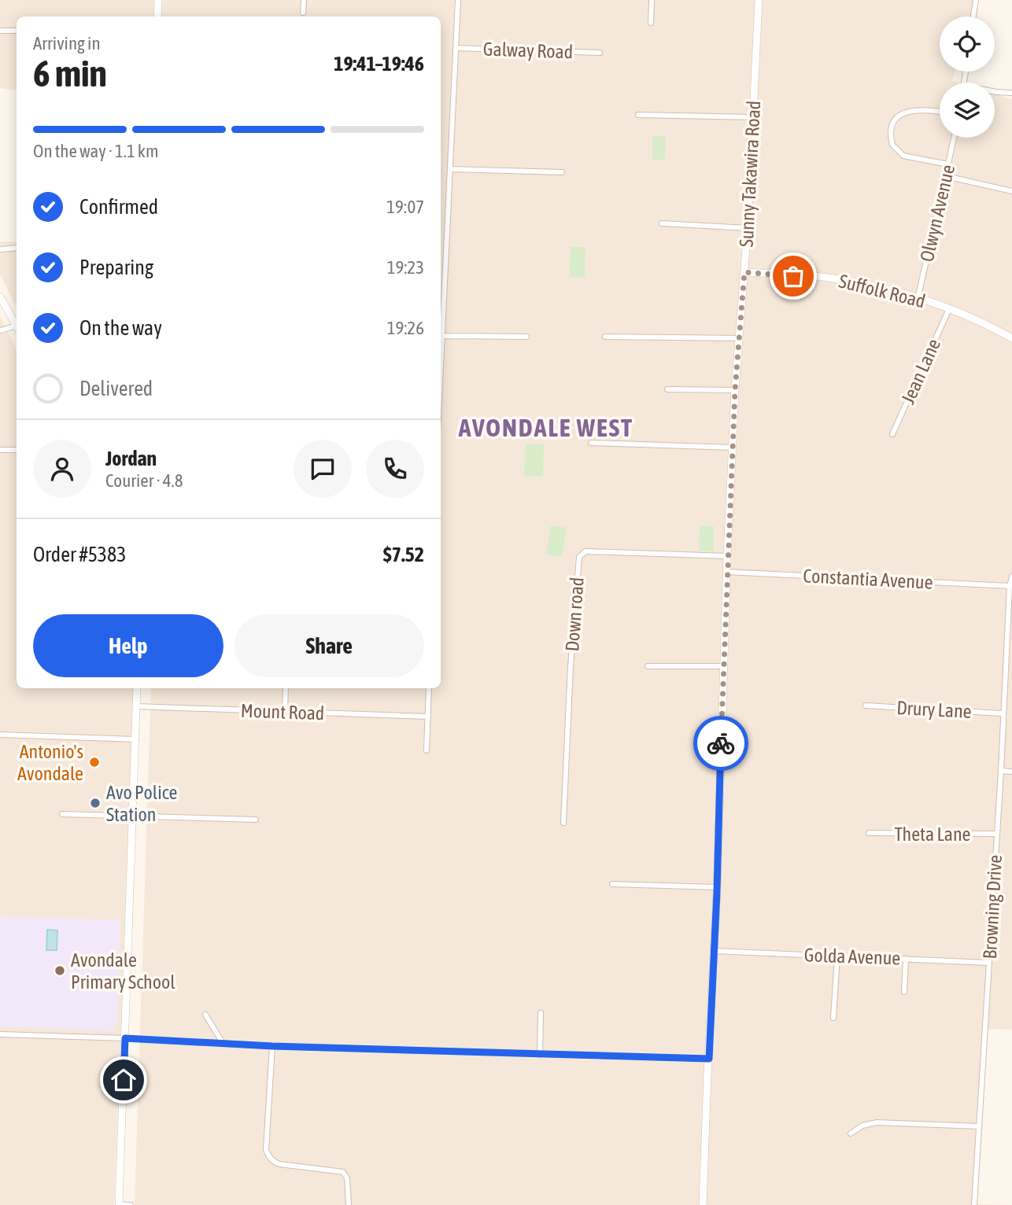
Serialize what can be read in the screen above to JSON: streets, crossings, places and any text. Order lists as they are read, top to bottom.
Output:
{
  "streets": {
    "main road": ["Sunny Takawira Road", "Suffolk Road"],
    "street": [
      "Galway Road",
      "Olwyn Avenue",
      "Jean Lane",
      "Constantia Avenue",
      "Down road",
      "Drury Lane",
      "Mount Road",
      "Theta Lane",
      "Browning Drive",
      "Golda Avenue"
    ]
  },
  "crossings": [
    ["Sunny Takawira Road", "Suffolk Road"],
    ["Sunny Takawira Road", "Constantia Avenue"],
    ["Sunny Takawira Road", "Down road"],
    ["Sunny Takawira Road", "Golda Avenue"],
    ["Olwyn Avenue", "Suffolk Road"],
    ["Suffolk Road", "Jean Lane"],
    ["Constantia Avenue", "Browning Drive"],
    ["Drury Lane", "Browning Drive"],
    ["Theta Lane", "Browning Drive"],
    ["Browning Drive", "Golda Avenue"]
  ],
  "districts": ["AVONDALE WEST"],
  "places": ["Antonio's Avondale", "Avo Police Station", "Avondale Primary School"],
  "page": {
    "heading": ["6 min", "Arriving in", "19:41–19:46"],
    "panel": [
      "Jordan",
      "Courier · 4.8",
      "Order #5383",
      "$7.52"
    ],
    "bar": "On the way · 1.1 km",
    "list": [
      ["Confirmed", "19:07"],
      ["Preparing", "19:23"],
      ["On the way", "19:26"],
      "Delivered"
    ],
    "buttons": ["Help", "Share"]
  }
}
